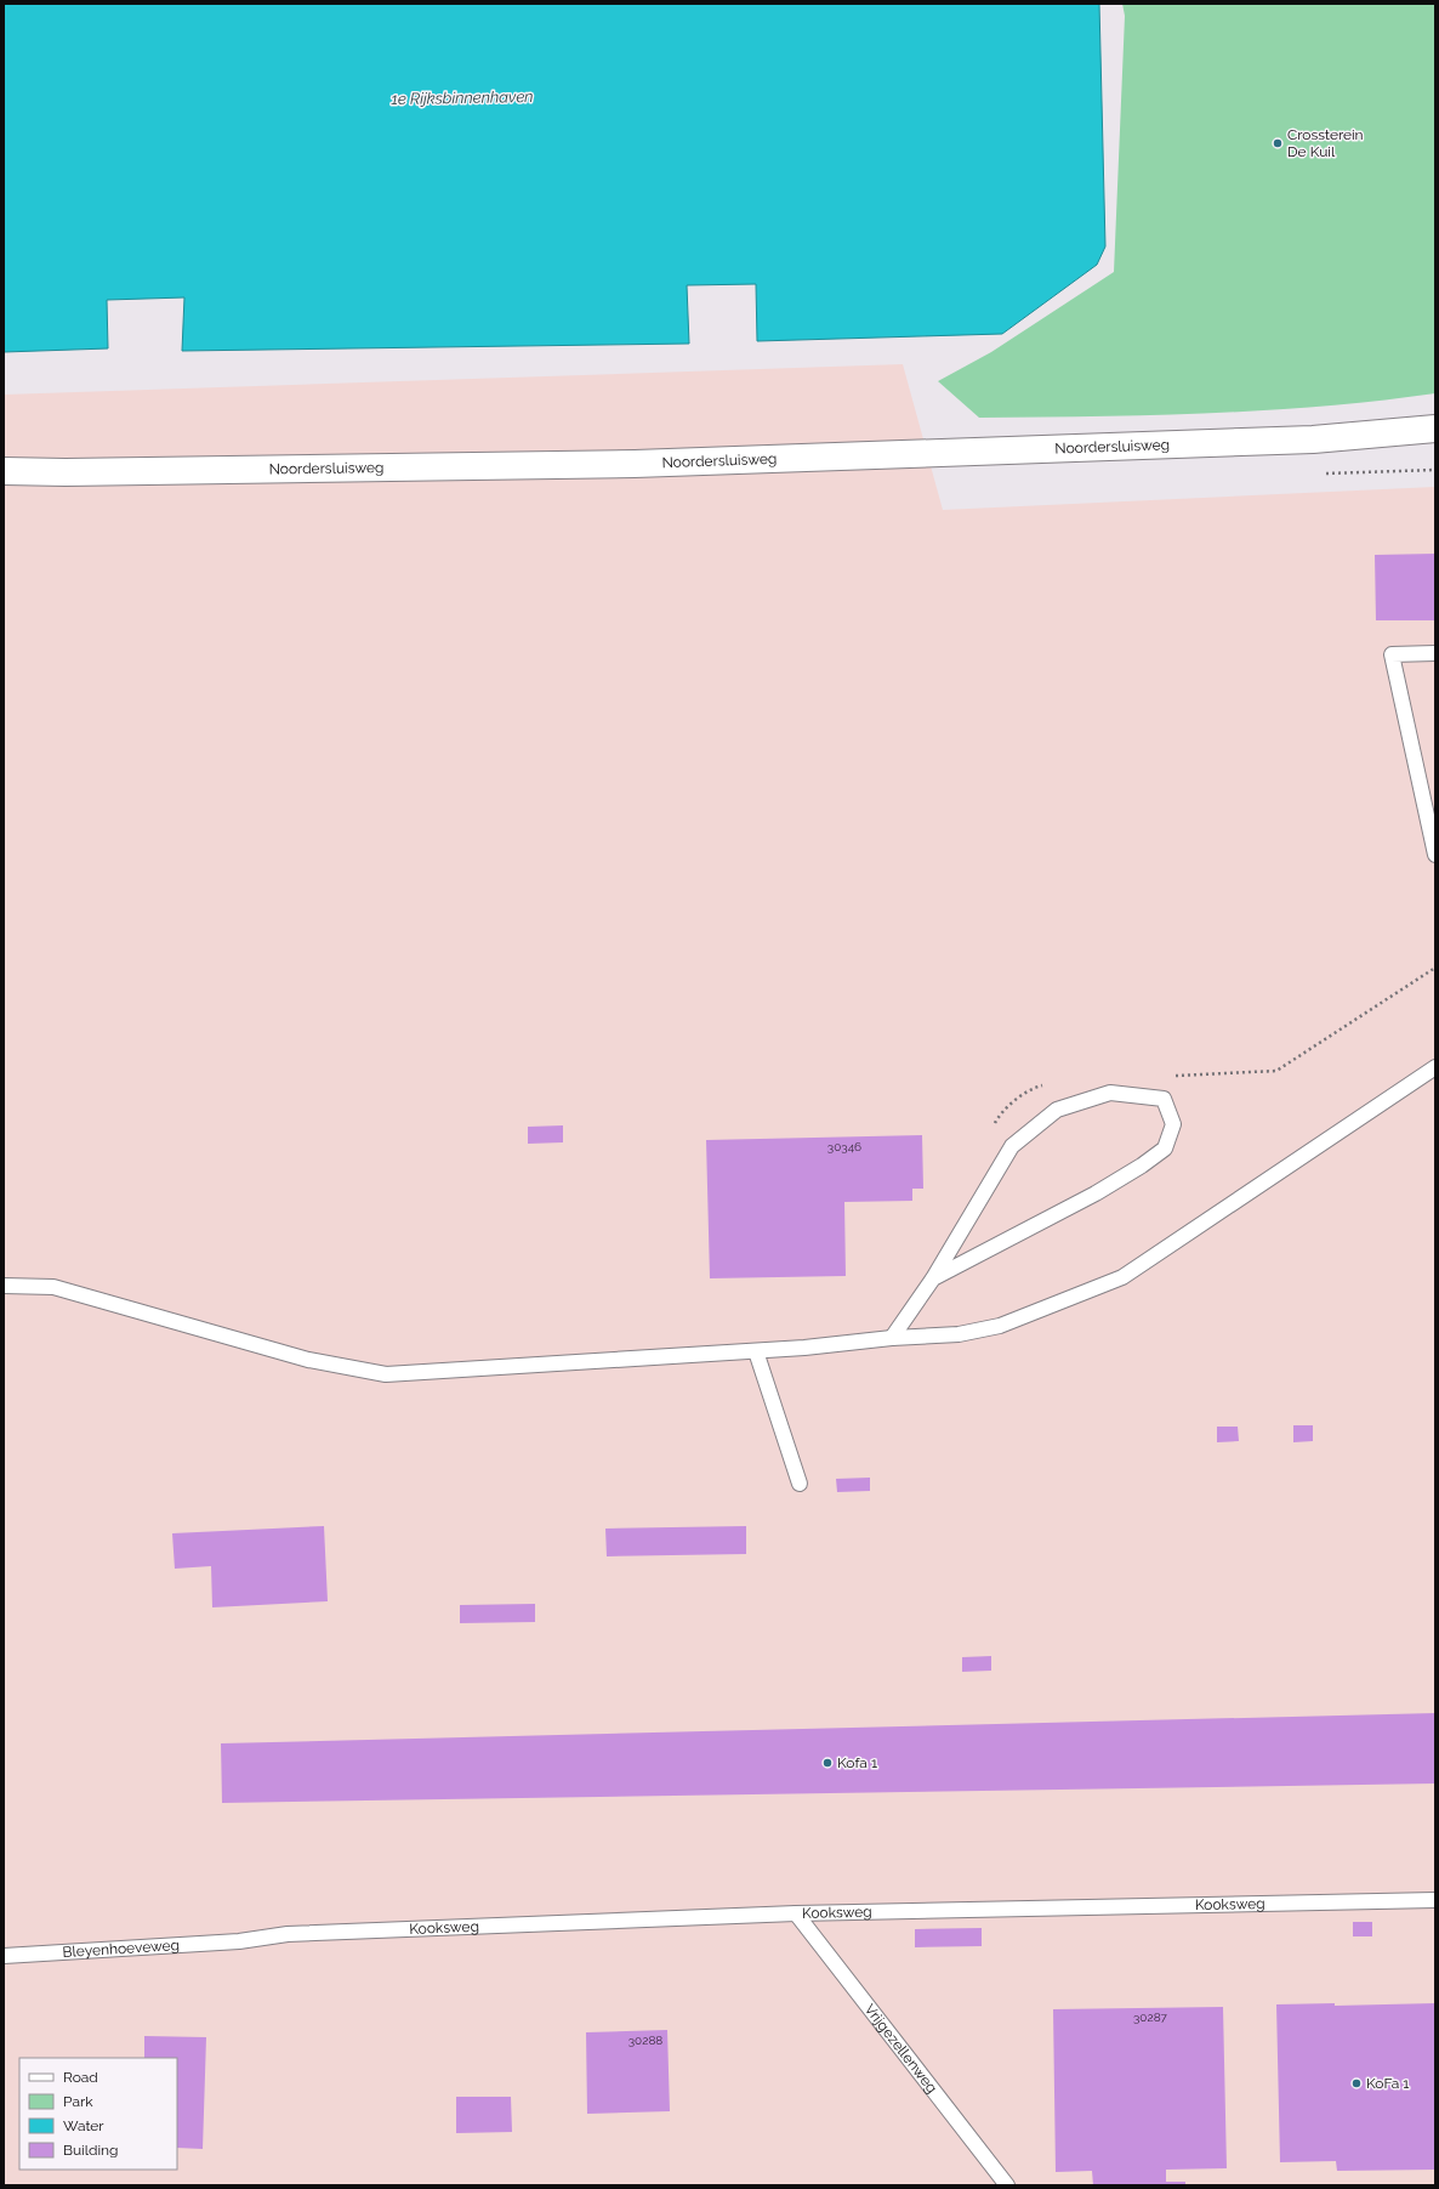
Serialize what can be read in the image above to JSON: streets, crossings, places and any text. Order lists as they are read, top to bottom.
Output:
{
  "streets": {
    "street": ["Noordersluisweg"],
    "lane": ["Kooksweg", "Bleyenhoeveweg", "Vrijgezellenweg"]
  },
  "crossings": [
    ["Kooksweg", "Bleyenhoeveweg"],
    ["Kooksweg", "Vrijgezellenweg"]
  ],
  "water": ["1e Rijksbinnenhaven"],
  "places": ["Crossterein De Kuil", "Kofa 1", "KoFa 1"],
  "house_numbers": ["30346", "30287", "30288"],
  "legend": [
    "Road",
    "Park",
    "Water",
    "Building"
  ]
}
